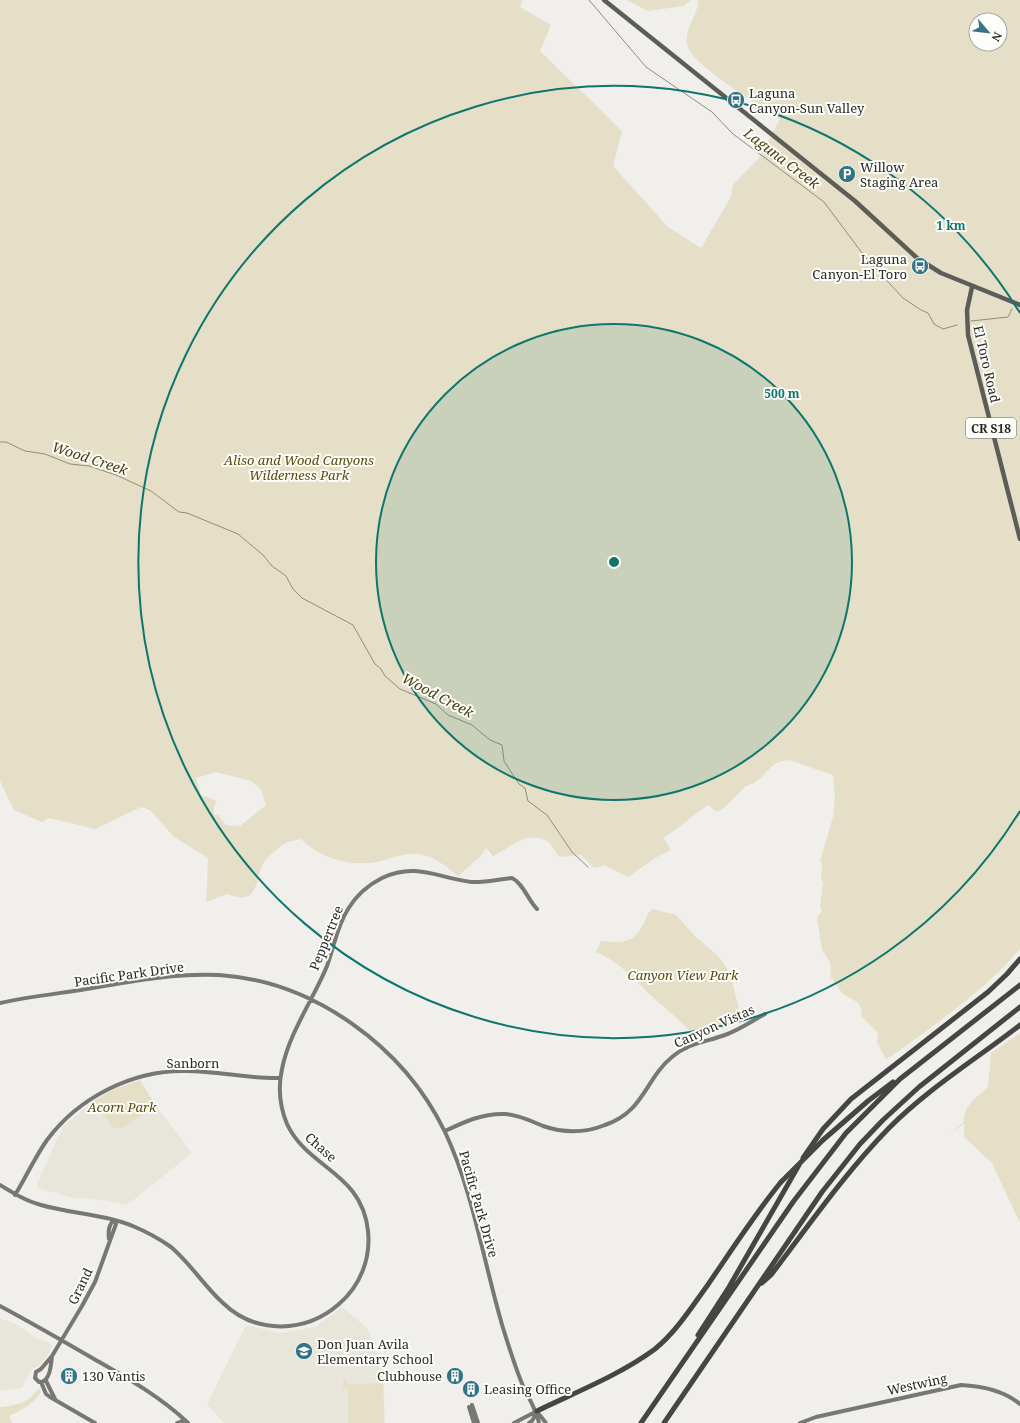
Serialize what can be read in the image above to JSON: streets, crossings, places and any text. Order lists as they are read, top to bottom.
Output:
{
  "streets": {
    "main road": ["El Toro Road", "CR S18"],
    "street": [
      "Peppertree",
      "Pacific Park Drive",
      "Canyon Vistas",
      "Sanborn",
      "Chase",
      "Grand",
      "Westwing"
    ]
  },
  "crossings": [
    ["Peppertree", "Pacific Park Drive"],
    ["Peppertree", "Chase"],
    ["Pacific Park Drive", "Canyon Vistas"],
    ["Pacific Park Drive", "Chase"],
    ["Sanborn", "Chase"],
    ["Chase", "Grand"]
  ],
  "water": ["Laguna Creek", "Wood Creek"],
  "parks": ["Aliso and Wood Canyons Wilderness Park", "Canyon View Park", "Acorn Park"],
  "places": {
    "bus stop": ["Laguna Canyon-Sun Valley", "Laguna Canyon-El Toro"],
    "parking": ["Willow Staging Area"],
    "school or university": ["Don Juan Avila Elementary School"],
    "building": ["130 Vantis", "Clubhouse", "Leasing Office"]
  },
  "north": "bottom right",
  "rings": ["1 km", "500 m"]
}
